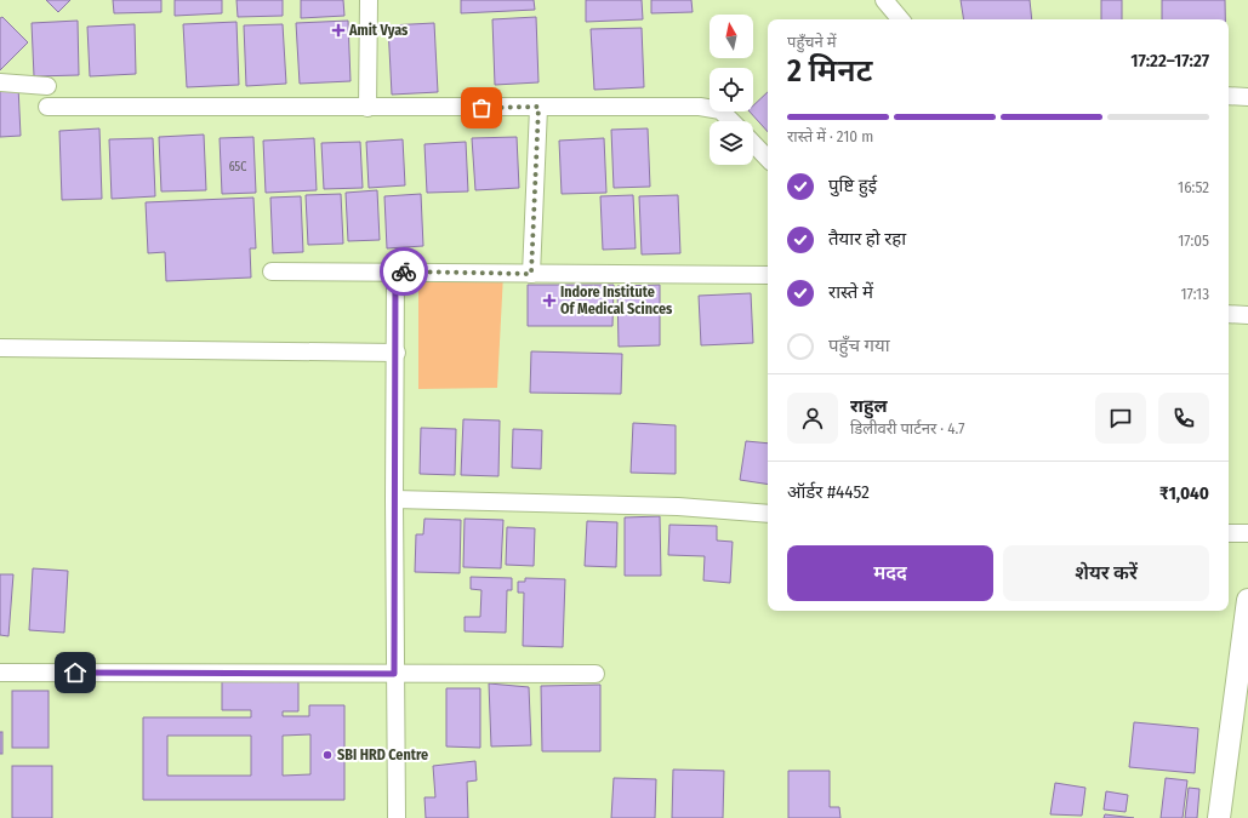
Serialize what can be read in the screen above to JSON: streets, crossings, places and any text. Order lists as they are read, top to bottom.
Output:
{
  "places": {
    "health": ["Amit Vyas", "Indore Institute Of Medical Scinces"],
    "other": ["SBI HRD Centre"]
  },
  "house_numbers": ["65C"],
  "north": "top",
  "page": {
    "heading": ["2 मिनट", "पहुँचने में", "17:22–17:27"],
    "panel": [
      "राहुल",
      "डिलीवरी पार्टनर · 4.7",
      "ऑर्डर #4452",
      "₹1,040"
    ],
    "bar": "रास्ते में · 210 m",
    "list": [
      ["पुष्टि हुई", "16:52"],
      ["तैयार हो रहा", "17:05"],
      ["रास्ते में", "17:13"],
      "पहुँच गया"
    ],
    "buttons": ["मदद", "शेयर करें"]
  }
}
